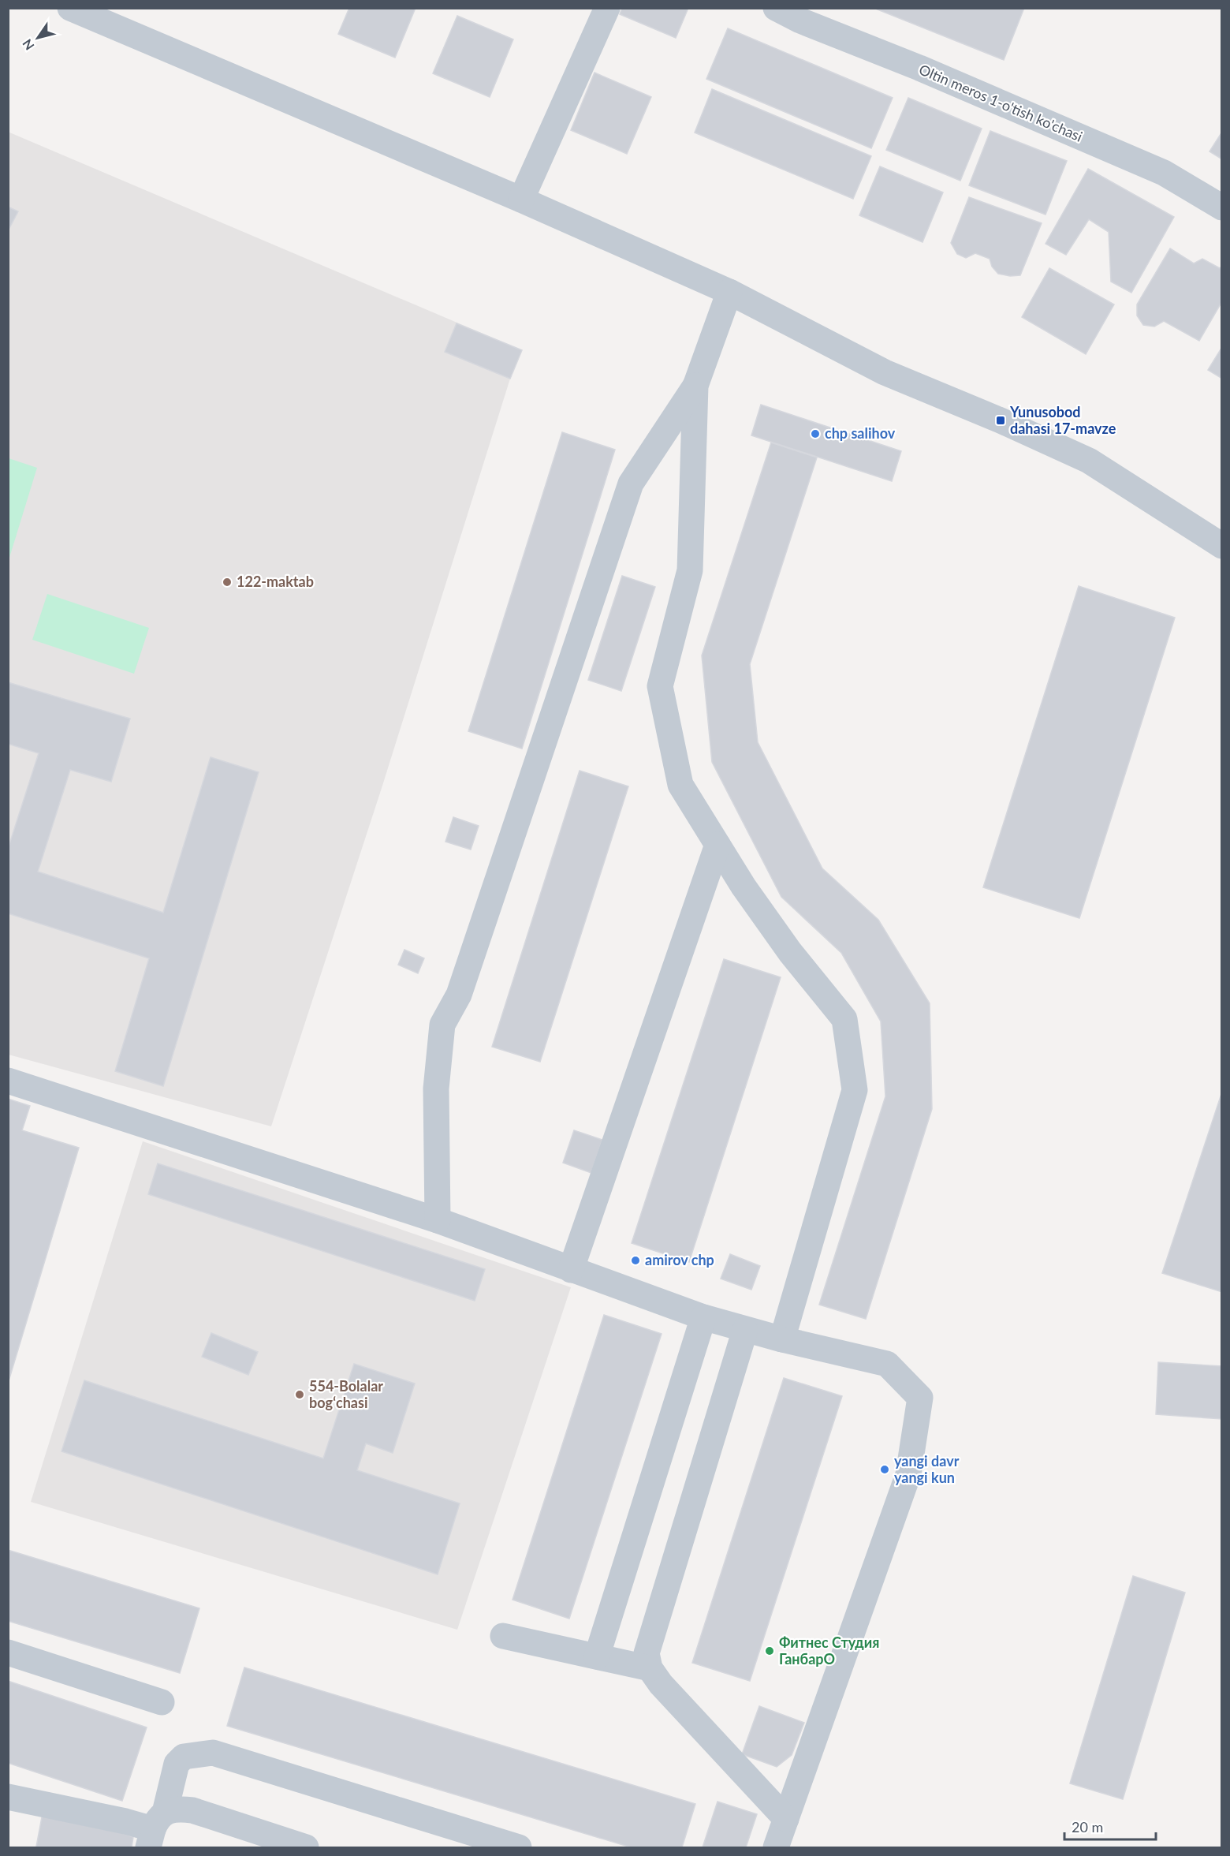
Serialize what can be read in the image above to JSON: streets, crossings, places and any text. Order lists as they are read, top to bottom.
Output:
{
  "streets": {
    "street": ["Oltin meros 1-o'tish ko'chasi"]
  },
  "places": {
    "transit": ["Yunusobod dahasi 17-mavze"],
    "other": [
      "chp salihov",
      "122-maktab",
      "amirov chp",
      "554-Bolalar bogʻchasi",
      "yangi davr yangi kun",
      "Фитнес Студия ГанбарО"
    ]
  },
  "scale_bar": "20 m",
  "north": "bottom left"
}
